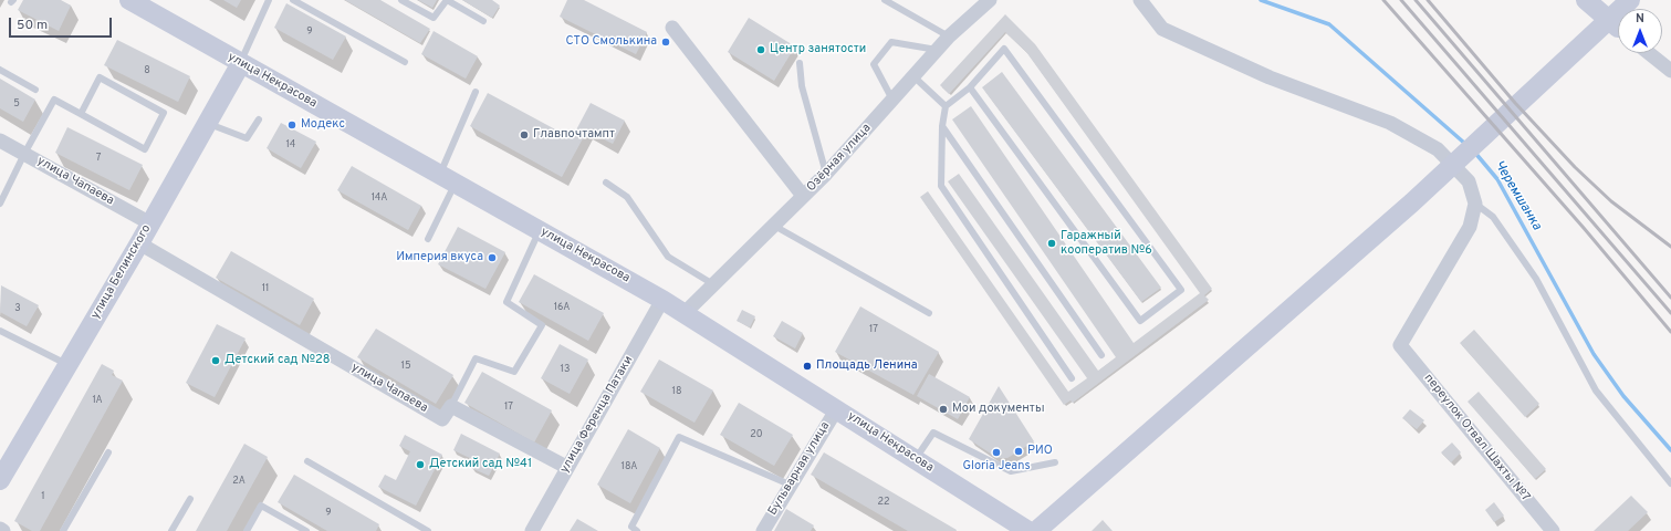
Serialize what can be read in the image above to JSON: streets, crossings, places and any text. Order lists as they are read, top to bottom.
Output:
{
  "streets": {
    "main road": ["улица Некрасова", "улица Белинского"],
    "street": [
      "Озёрная улица",
      "улица Чапаева",
      "улица Ференца Патаки",
      "переулок Отвал Шахты №7",
      "Бульварная улица"
    ]
  },
  "crossings": [
    ["улица Некрасова", "Озёрная улица"],
    ["улица Некрасова", "улица Белинского"],
    ["улица Некрасова", "улица Ференца Патаки"],
    ["улица Некрасова", "Бульварная улица"],
    ["улица Чапаева", "улица Белинского"]
  ],
  "water": ["Черемшанка"],
  "places": [
    "СТО Смолькина",
    "Центр занятости",
    "Модекс",
    "Главпочтампт",
    "Гаражный кооператив №6",
    "Империя вкуса",
    "Детский сад №28",
    "Площадь Ленина",
    "Мои документы",
    "РИО",
    "Gloria Jeans",
    "Детский сад №41"
  ],
  "house_numbers": [
    "9",
    "8",
    "5",
    "14",
    "7",
    "14А",
    "11",
    "16А",
    "3",
    "17",
    "15",
    "13",
    "18",
    "1А",
    "17",
    "20",
    "18А",
    "2А",
    "1",
    "22",
    "9"
  ],
  "scale_bar": "50 m",
  "north": "top"
}
